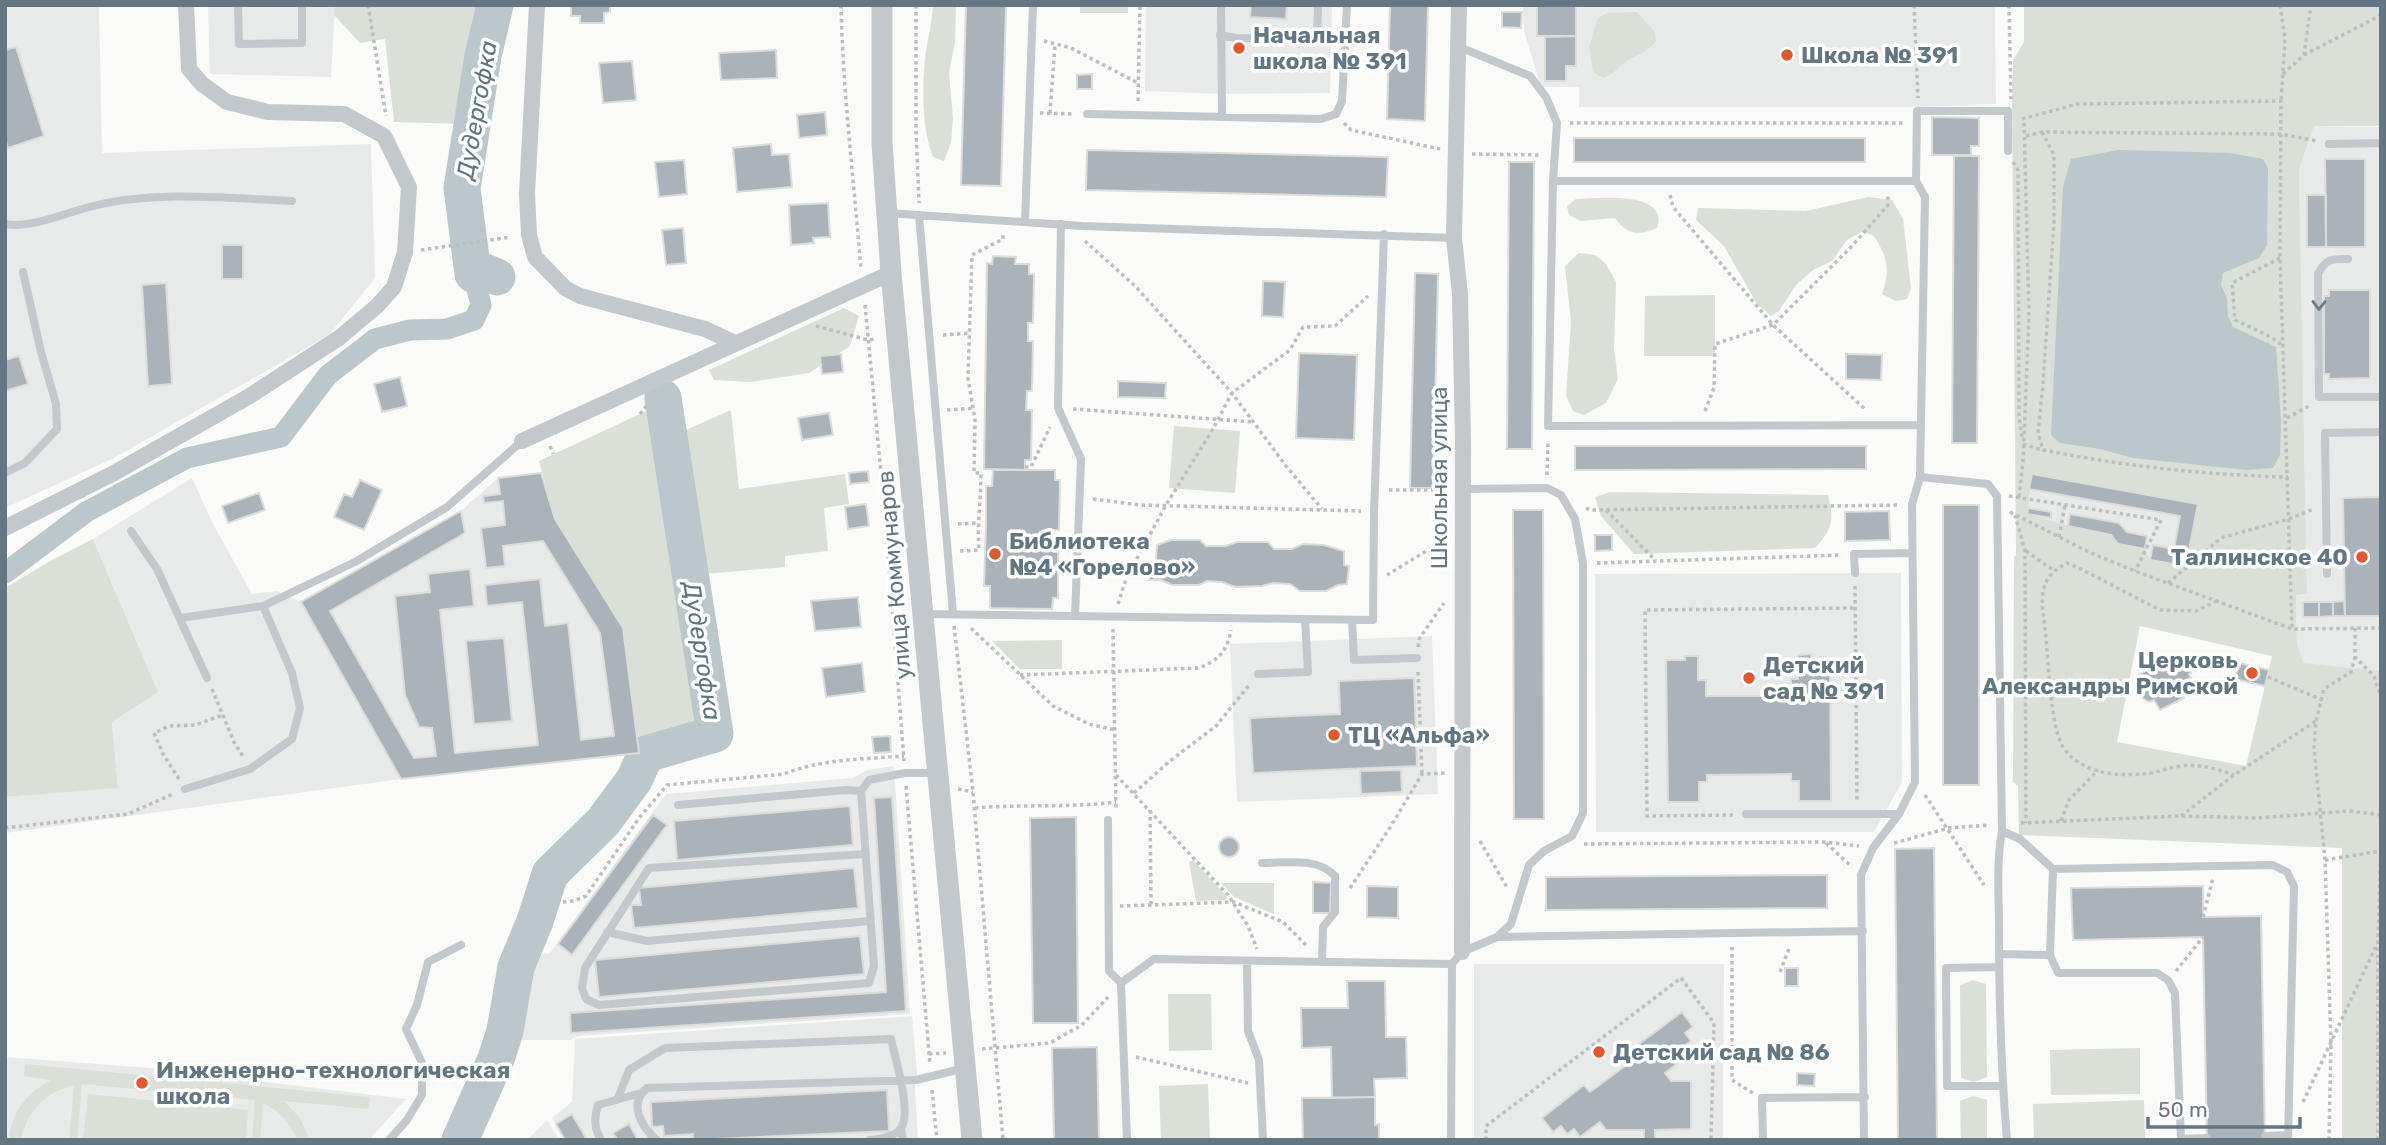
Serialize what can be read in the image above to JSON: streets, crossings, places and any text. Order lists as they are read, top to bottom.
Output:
{
  "streets": {
    "street": ["Школьная улица", "улица Коммунаров"]
  },
  "water": ["Дудергофка"],
  "places": [
    "Начальная школа № 391",
    "Школа № 391",
    "Библиотека №4 «Горелово»",
    "Таллинское 40",
    "Церковь Александры Римской",
    "Детский сад № 391",
    "ТЦ «Альфа»",
    "Детский сад № 86",
    "Инженерно-технологическая школа"
  ],
  "scale_bar": "50 m"
}
